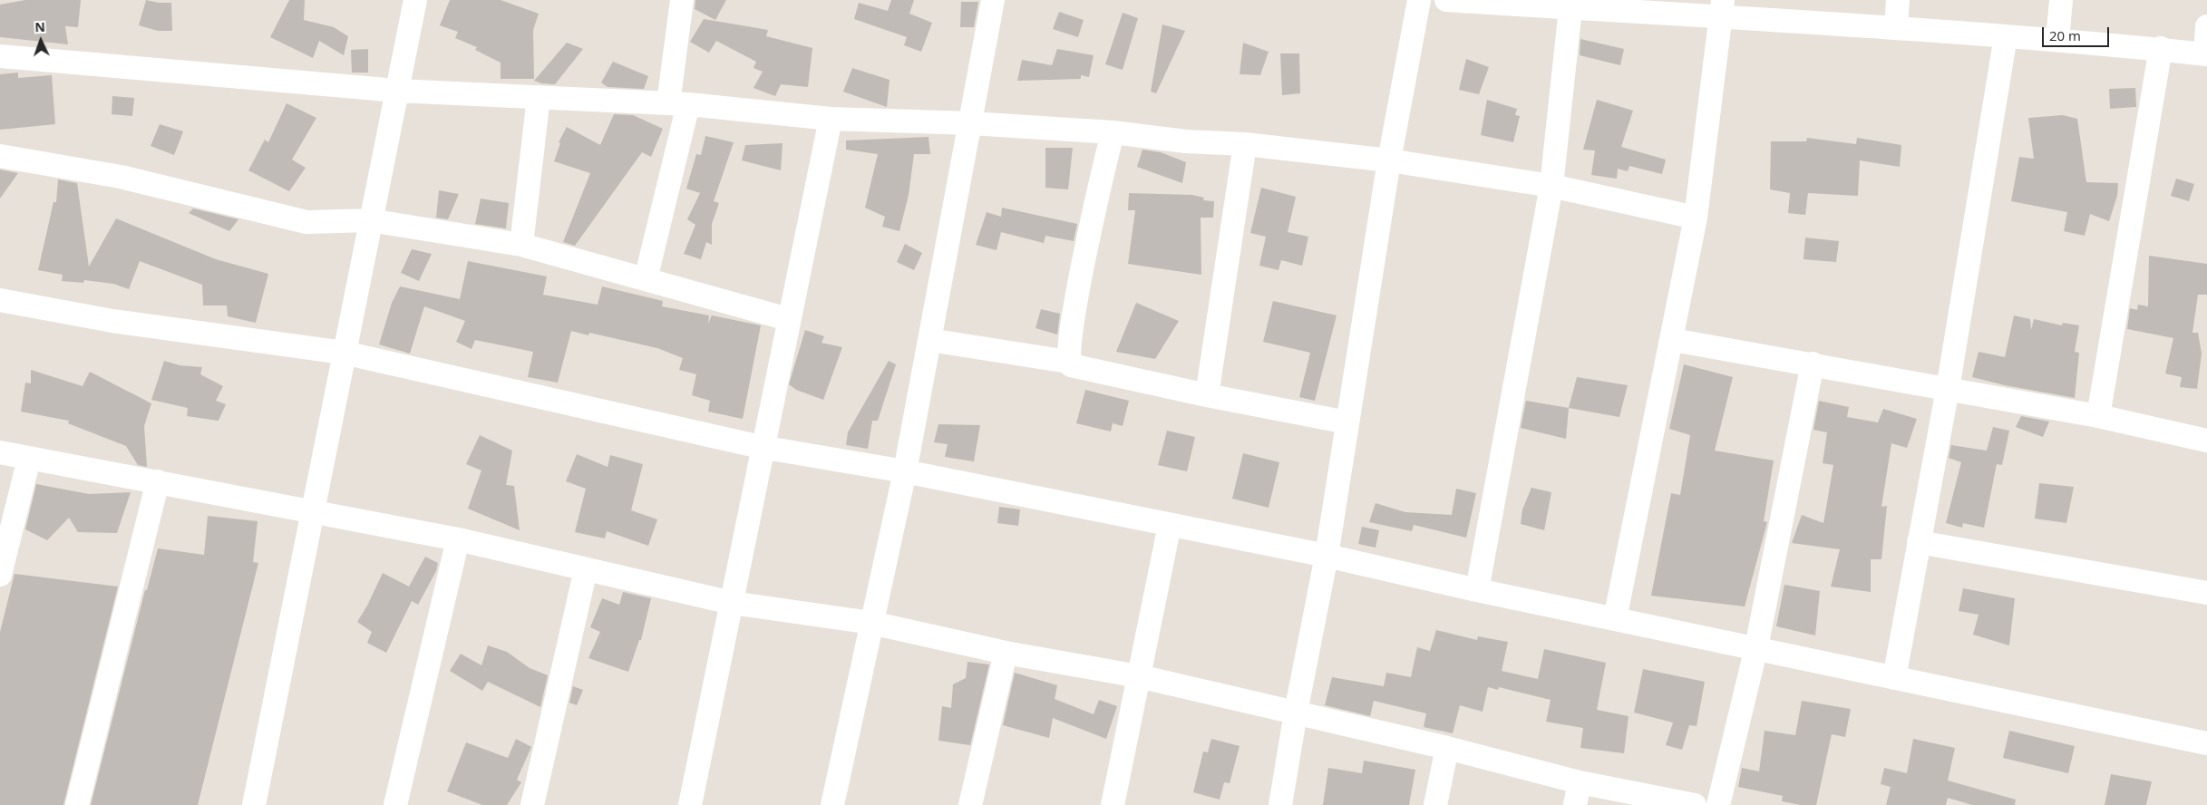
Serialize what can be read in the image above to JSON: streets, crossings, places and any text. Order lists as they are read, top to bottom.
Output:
{
  "scale_bar": "20 m",
  "north": "top"
}
